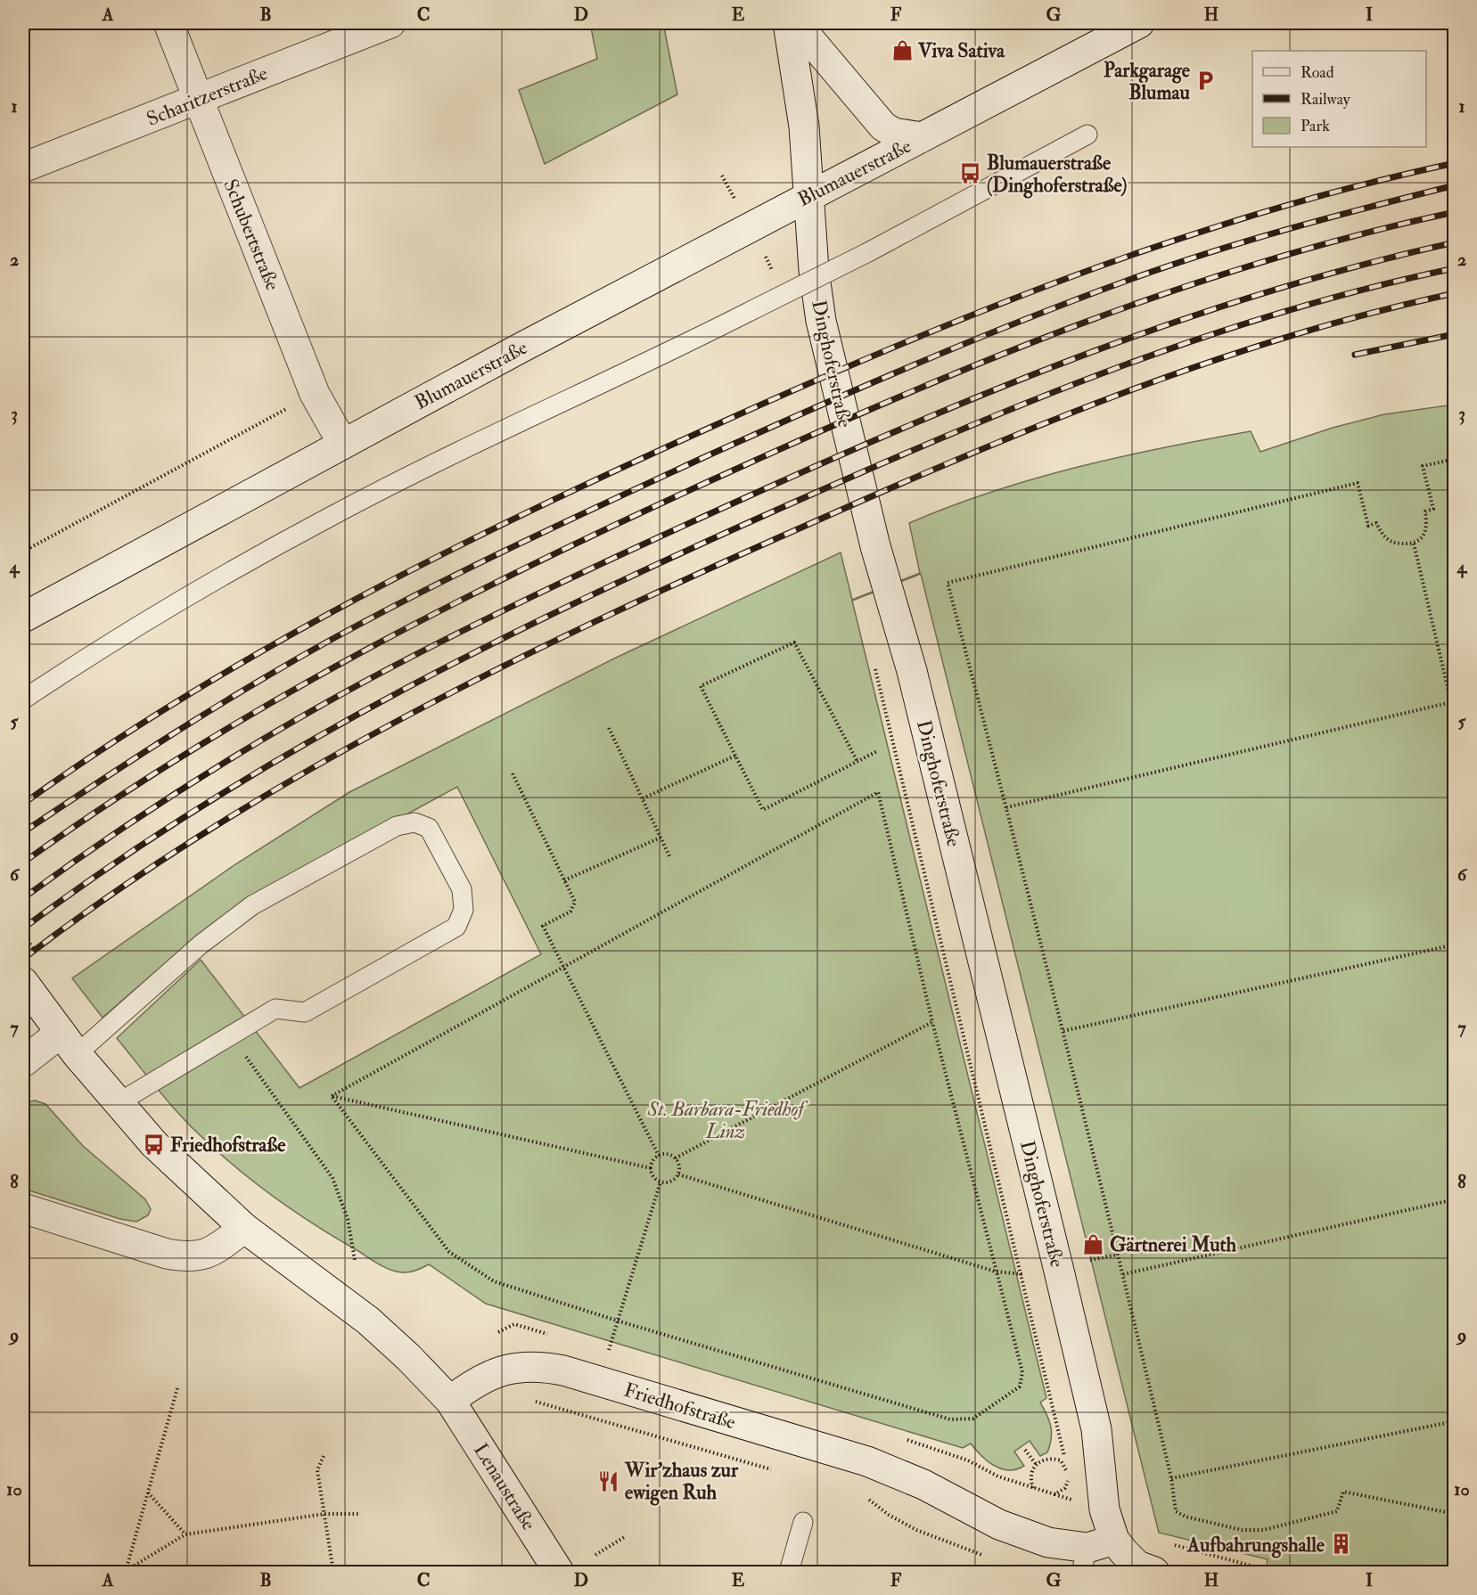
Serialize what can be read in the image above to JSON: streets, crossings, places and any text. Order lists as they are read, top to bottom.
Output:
{
  "streets": {
    "main road": [
      "Scharitzerstraße",
      "Blumauerstraße",
      "Schubertstraße",
      "Dinghoferstraße",
      "Friedhofstraße",
      "Lenaustraße"
    ]
  },
  "crossings": [
    ["Scharitzerstraße", "Schubertstraße"],
    ["Blumauerstraße", "Schubertstraße"],
    ["Blumauerstraße", "Dinghoferstraße"],
    ["Dinghoferstraße", "Friedhofstraße"],
    ["Friedhofstraße", "Lenaustraße"]
  ],
  "parks": ["St. Barbara-Friedhof Linz"],
  "places": {
    "shop": ["Viva Sativa", "Gärtnerei Muth"],
    "parking": ["Parkgarage Blumau"],
    "bus stop": ["Blumauerstraße (Dinghoferstraße)", "Friedhofstraße"],
    "restaurant": ["Wir’zhaus zur ewigen Ruh"],
    "building": ["Aufbahrungshalle"]
  },
  "legend": ["Road", "Railway", "Park"],
  "grid": {
    "columns": [
      "A",
      "B",
      "C",
      "D",
      "E",
      "F",
      "G",
      "H",
      "I"
    ],
    "rows": [
      "1",
      "2",
      "3",
      "4",
      "5",
      "6",
      "7",
      "8",
      "9",
      "10"
    ]
  }
}
